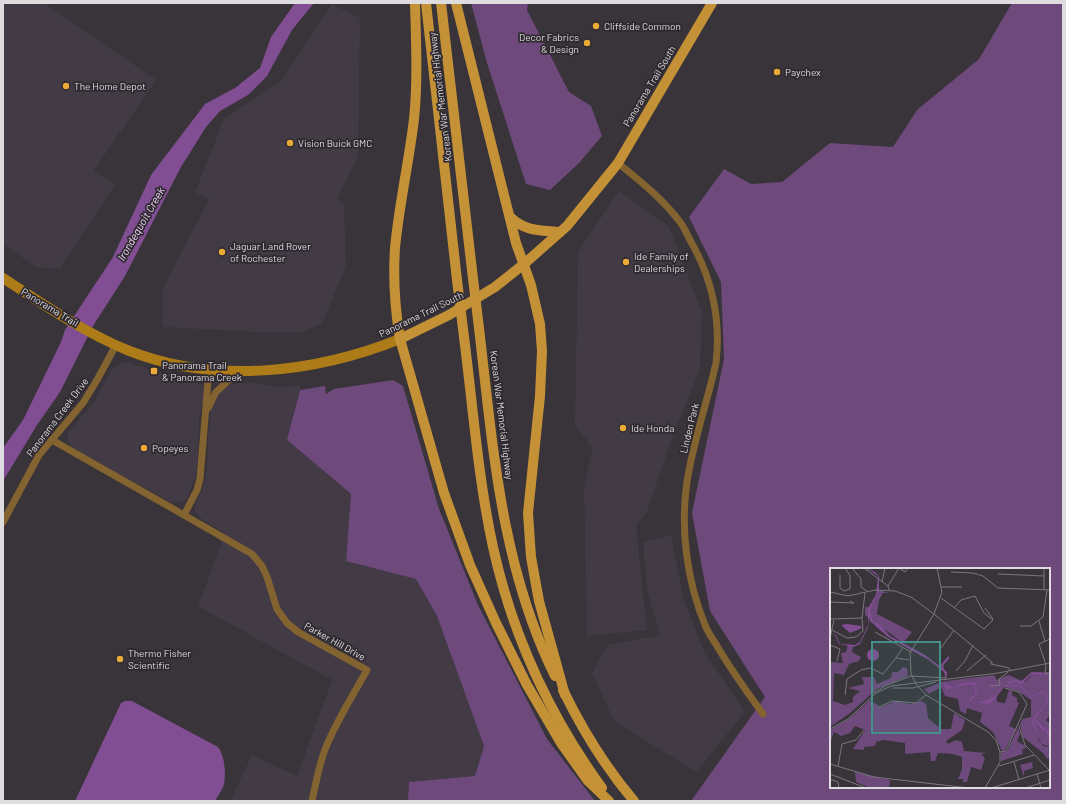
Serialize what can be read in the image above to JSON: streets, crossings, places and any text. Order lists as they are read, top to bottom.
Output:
{
  "streets": {
    "main road": ["Panorama Trail South", "Korean War Memorial Highway", "Panorama Trail"],
    "street": ["Panorama Creek Drive", "Linden Park", "Parker Hill Drive"]
  },
  "crossings": [
    ["Panorama Trail South", "Panorama Trail"],
    ["Panorama Trail South", "Panorama Creek Drive"],
    ["Panorama Trail South", "Linden Park"],
    ["Panorama Creek Drive", "Parker Hill Drive"]
  ],
  "water": ["Irondequoit Creek"],
  "places": {
    "other": [
      "Cliffside Common",
      "Decor Fabrics & Design",
      "Paychex",
      "The Home Depot",
      "Vision Buick GMC",
      "Jaguar Land Rover of Rochester",
      "Ide Family of Dealerships",
      "Ide Honda",
      "Popeyes",
      "Thermo Fisher Scientific"
    ],
    "transit": ["Panorama Trail & Panorama Creek"]
  }
}
